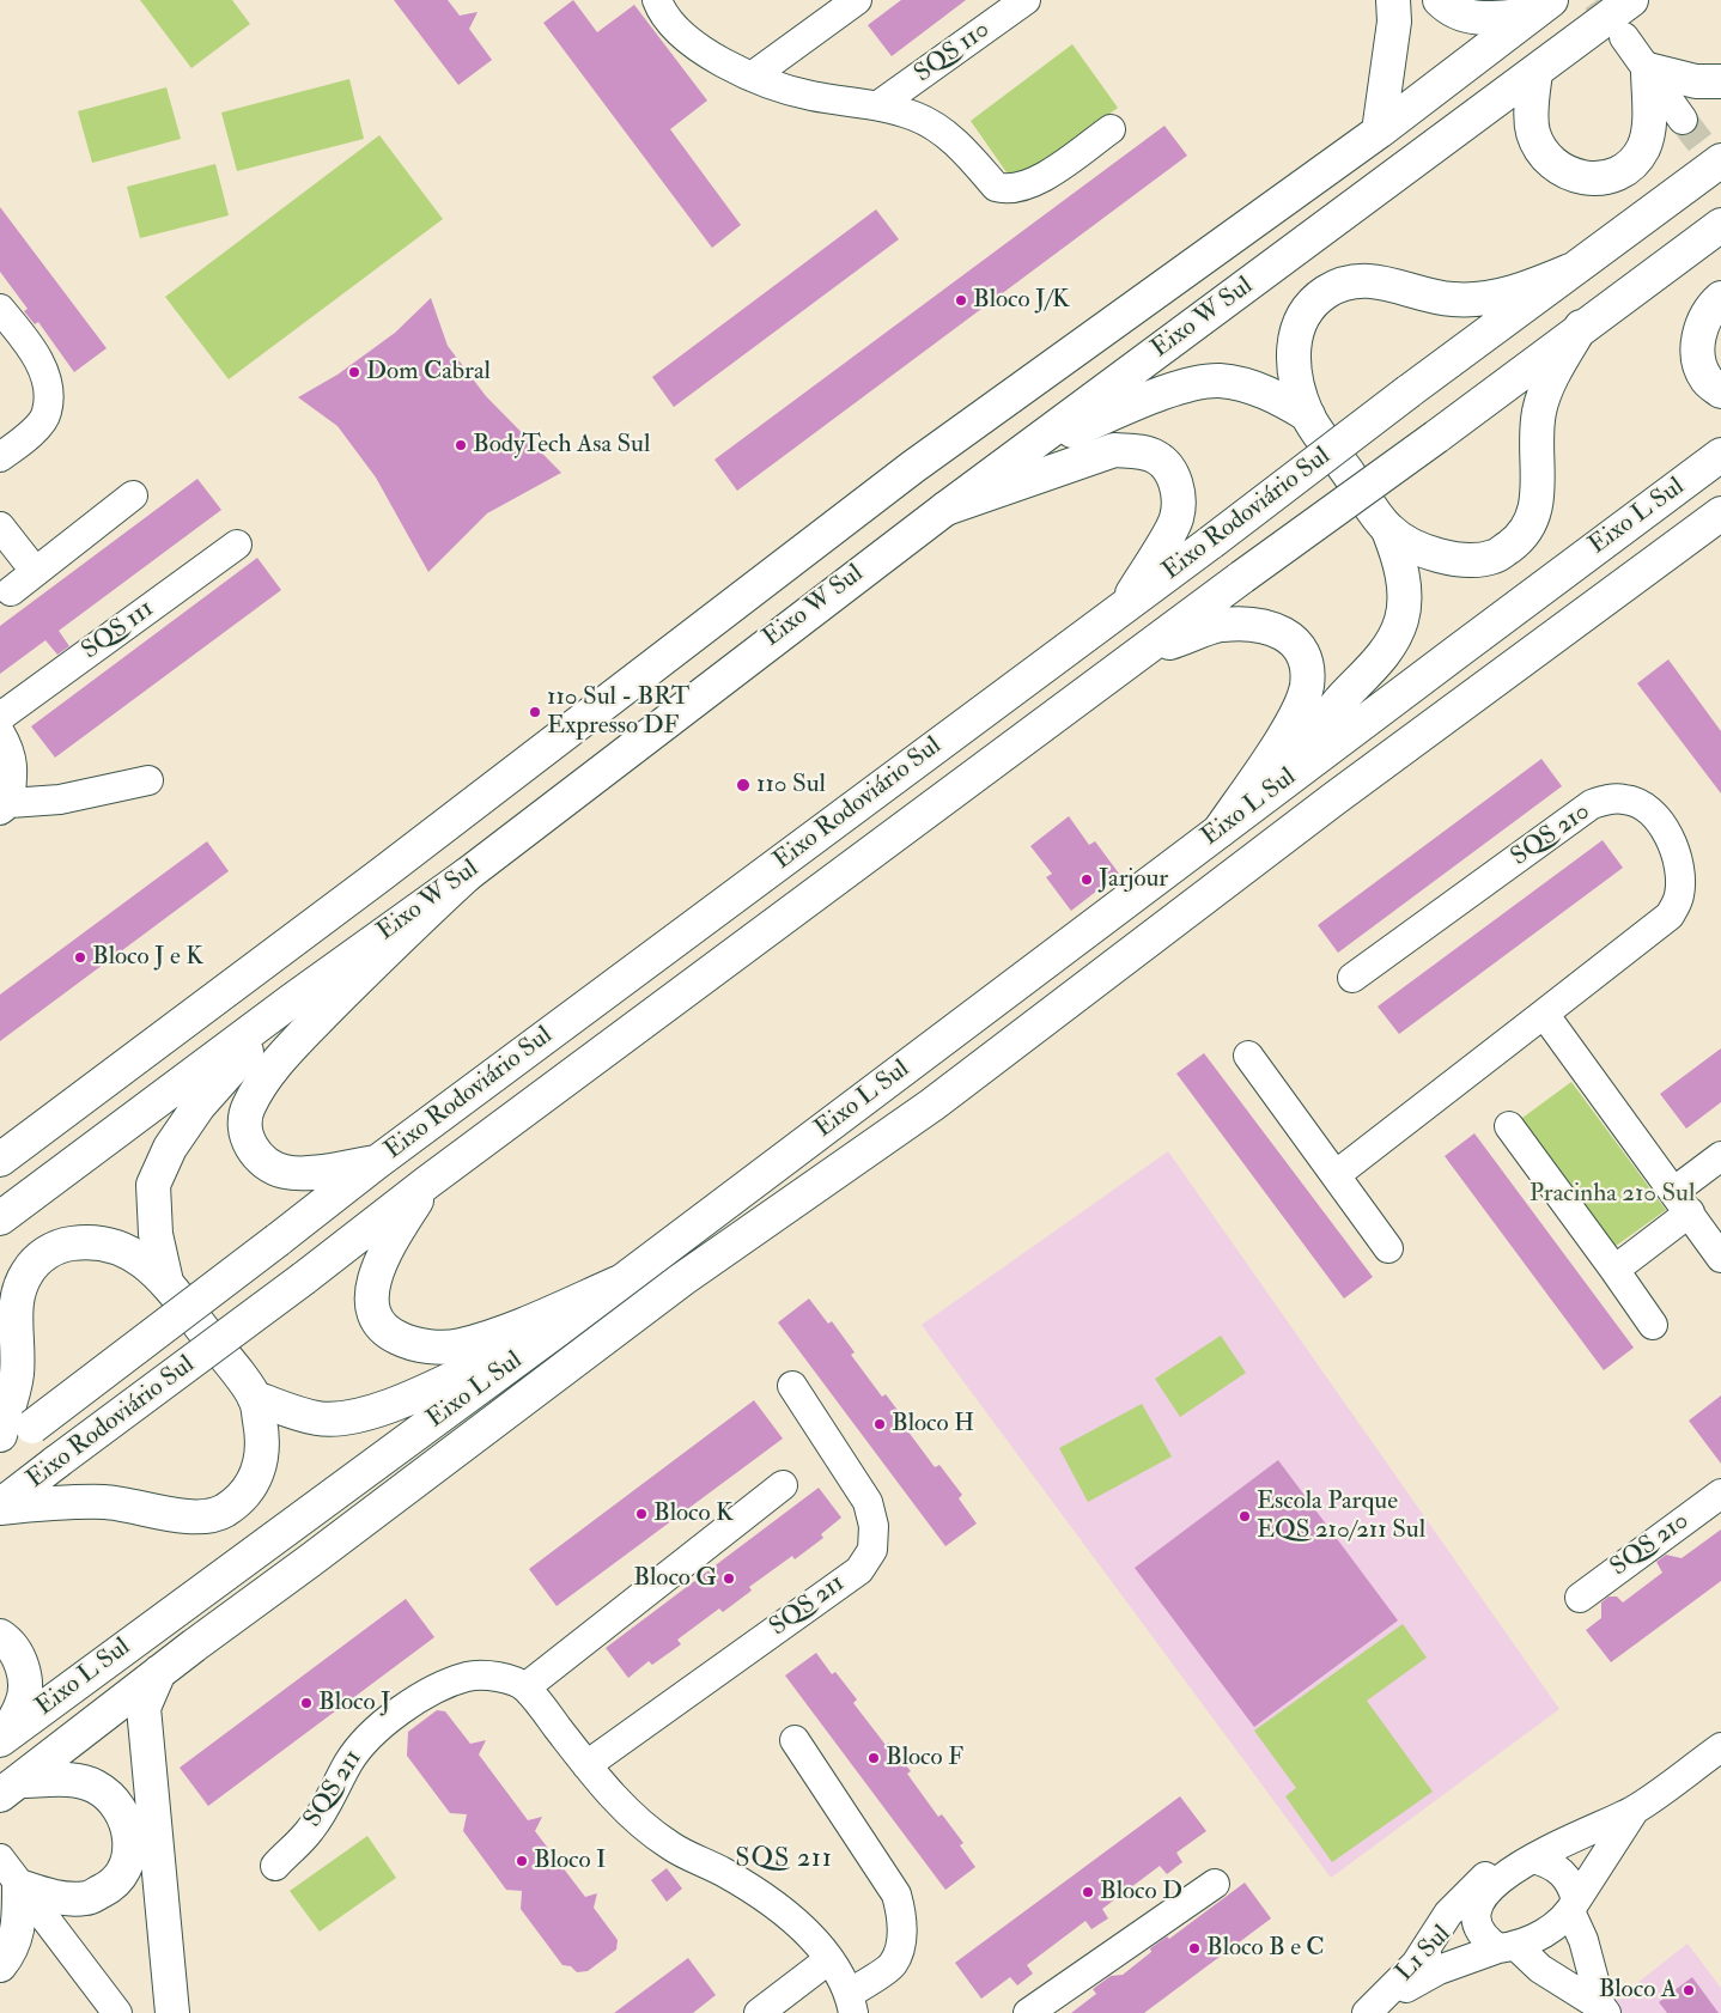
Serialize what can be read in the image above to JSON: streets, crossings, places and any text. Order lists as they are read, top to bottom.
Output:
{
  "streets": {
    "main road": ["Eixo W Sul", "Eixo Rodoviário Sul", "Eixo L Sul"],
    "street": [
      "SQS 110",
      "SQS 111",
      "SQS 210",
      "SQS 211",
      "L1 Sul"
    ]
  },
  "districts": ["SQS 211"],
  "parks": ["Pracinha 210 Sul"],
  "places": [
    "Bloco J/K",
    "Dom Cabral",
    "BodyTech Asa Sul",
    "110 Sul - BRT Expresso DF",
    "110 Sul",
    "Jarjour",
    "Bloco J e K",
    "Bloco H",
    "Bloco K",
    "Escola Parque EQS 210/211 Sul",
    "Bloco G",
    "Bloco J",
    "Bloco F",
    "Bloco I",
    "Bloco D",
    "Bloco B e C",
    "Bloco A"
  ]
}
